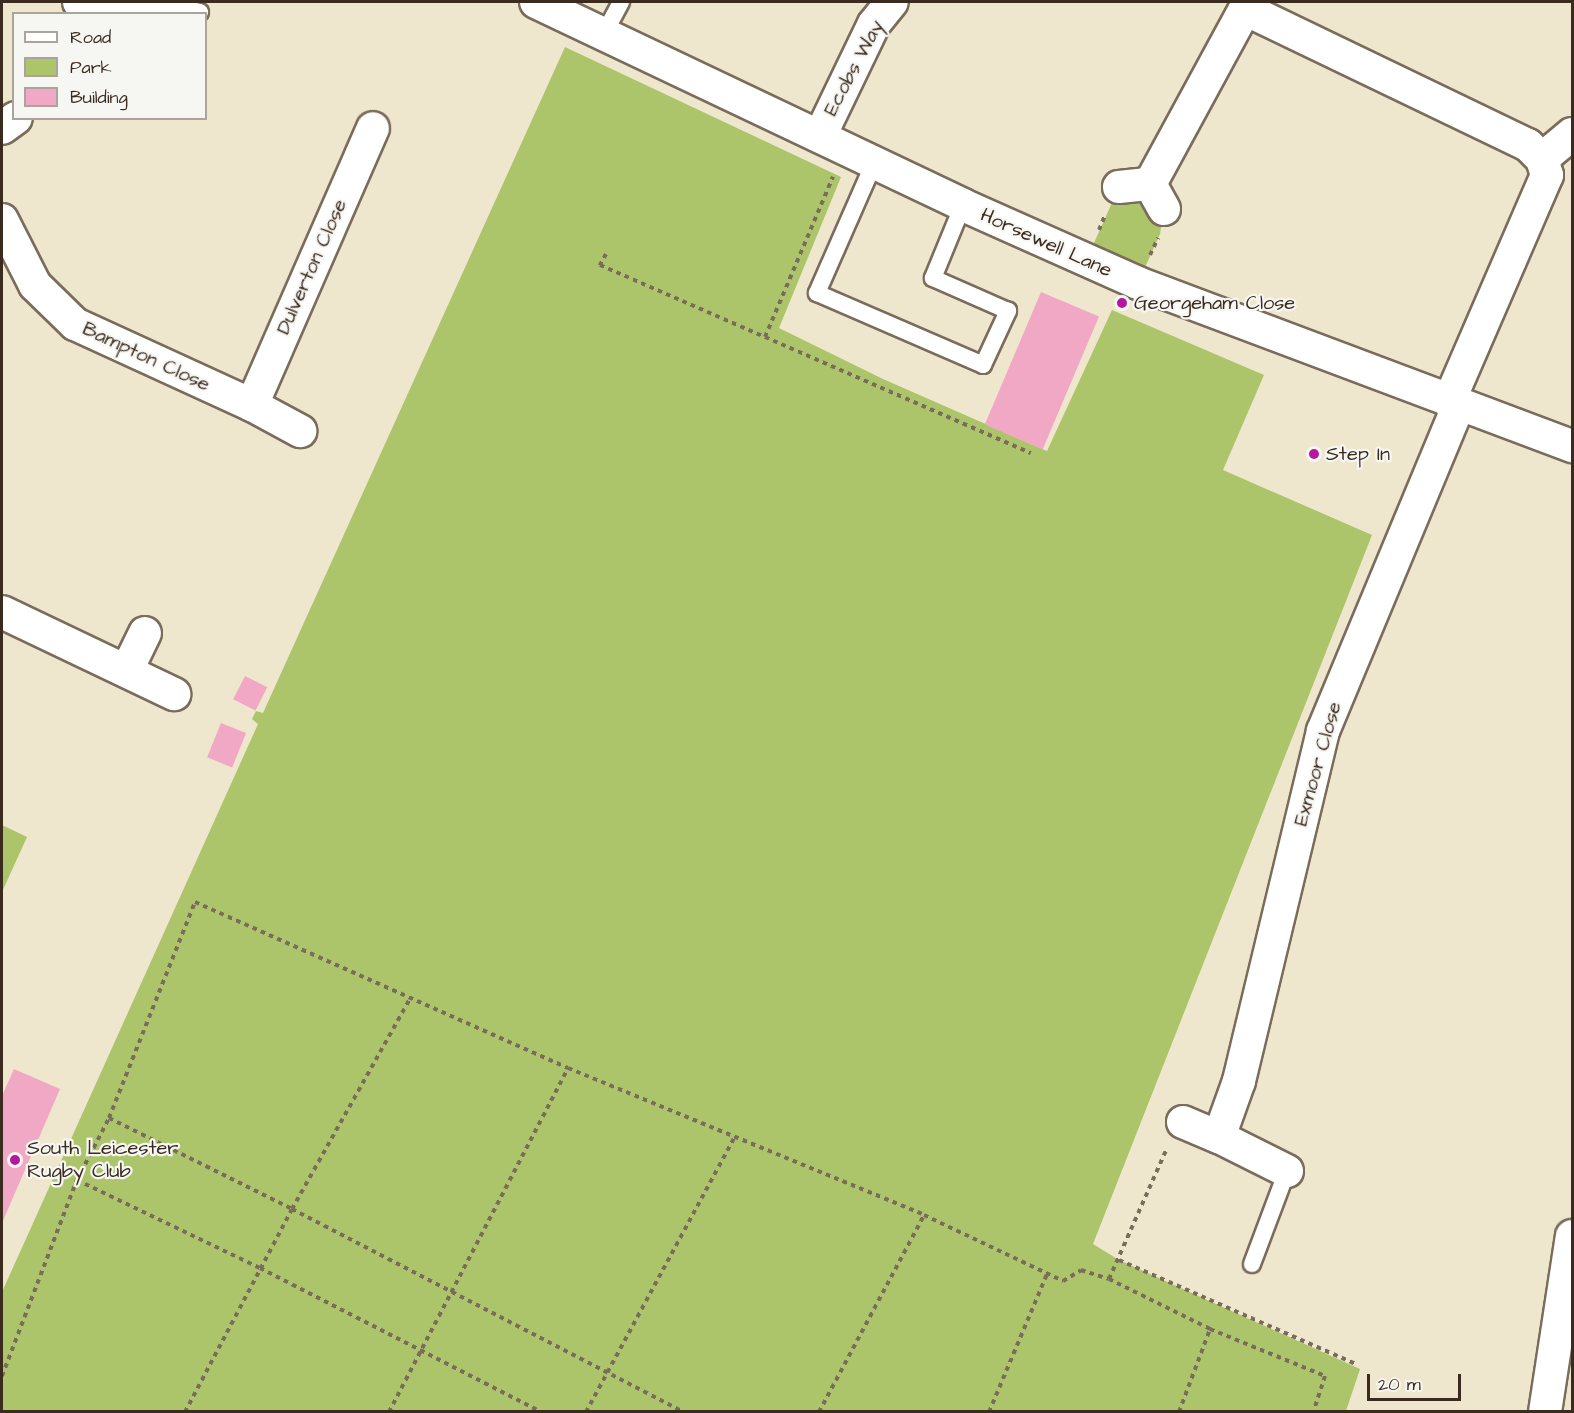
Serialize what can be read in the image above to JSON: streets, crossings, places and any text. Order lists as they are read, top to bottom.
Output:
{
  "streets": {
    "street": [
      "Ecobs Way",
      "Horsewell Lane",
      "Dulverton Close",
      "Bampton Close",
      "Exmoor Close"
    ]
  },
  "crossings": [
    ["Ecobs Way", "Horsewell Lane"],
    ["Horsewell Lane", "Exmoor Close"],
    ["Dulverton Close", "Bampton Close"]
  ],
  "places": ["Georgeham Close", "Step In", "South Leicester Rugby Club"],
  "legend": ["Road", "Park", "Building"],
  "scale_bar": "20 m"
}
